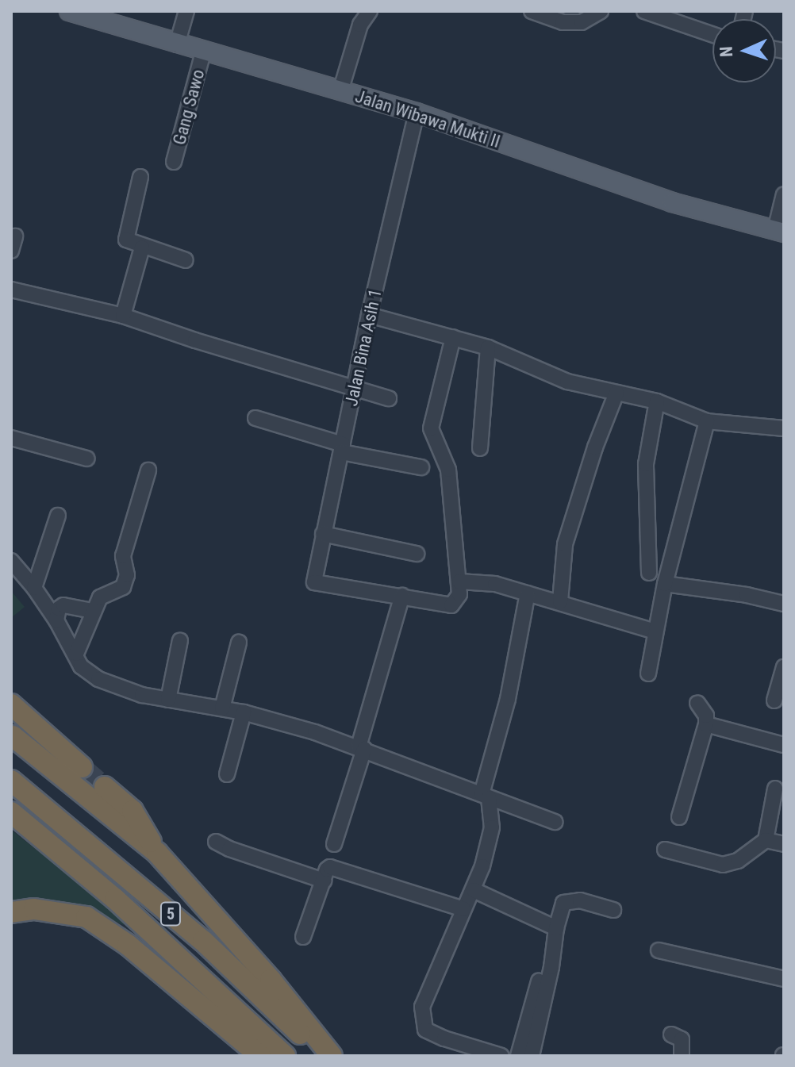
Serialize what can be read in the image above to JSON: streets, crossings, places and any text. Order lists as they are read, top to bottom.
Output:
{
  "streets": {
    "highway": ["5"],
    "main road": ["Jalan Wibawa Mukti II"],
    "street": ["Gang Sawo", "Jalan Bina Asih 1"]
  },
  "crossings": [
    ["Gang Sawo", "Jalan Wibawa Mukti II"],
    ["Jalan Wibawa Mukti II", "Jalan Bina Asih 1"]
  ],
  "north": "left"
}
